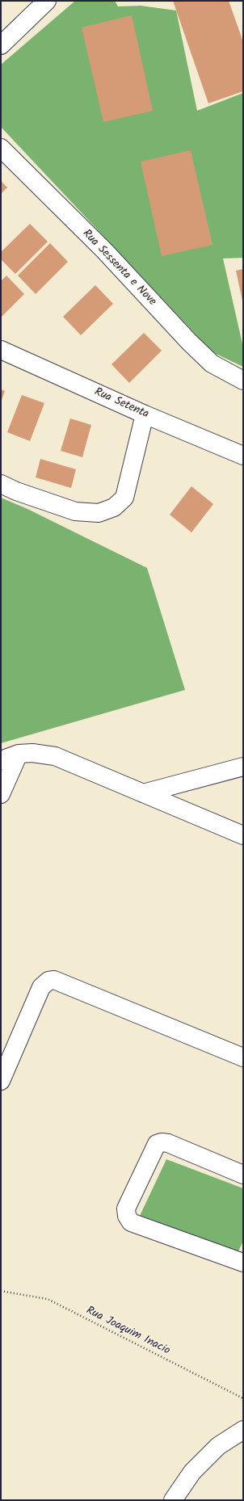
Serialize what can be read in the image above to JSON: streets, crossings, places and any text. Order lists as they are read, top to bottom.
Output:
{
  "streets": {
    "street": ["Rua Sessenta e Nove", "Rua Setenta"],
    "path": ["Rua Joaquim Inacio"]
  }
}
